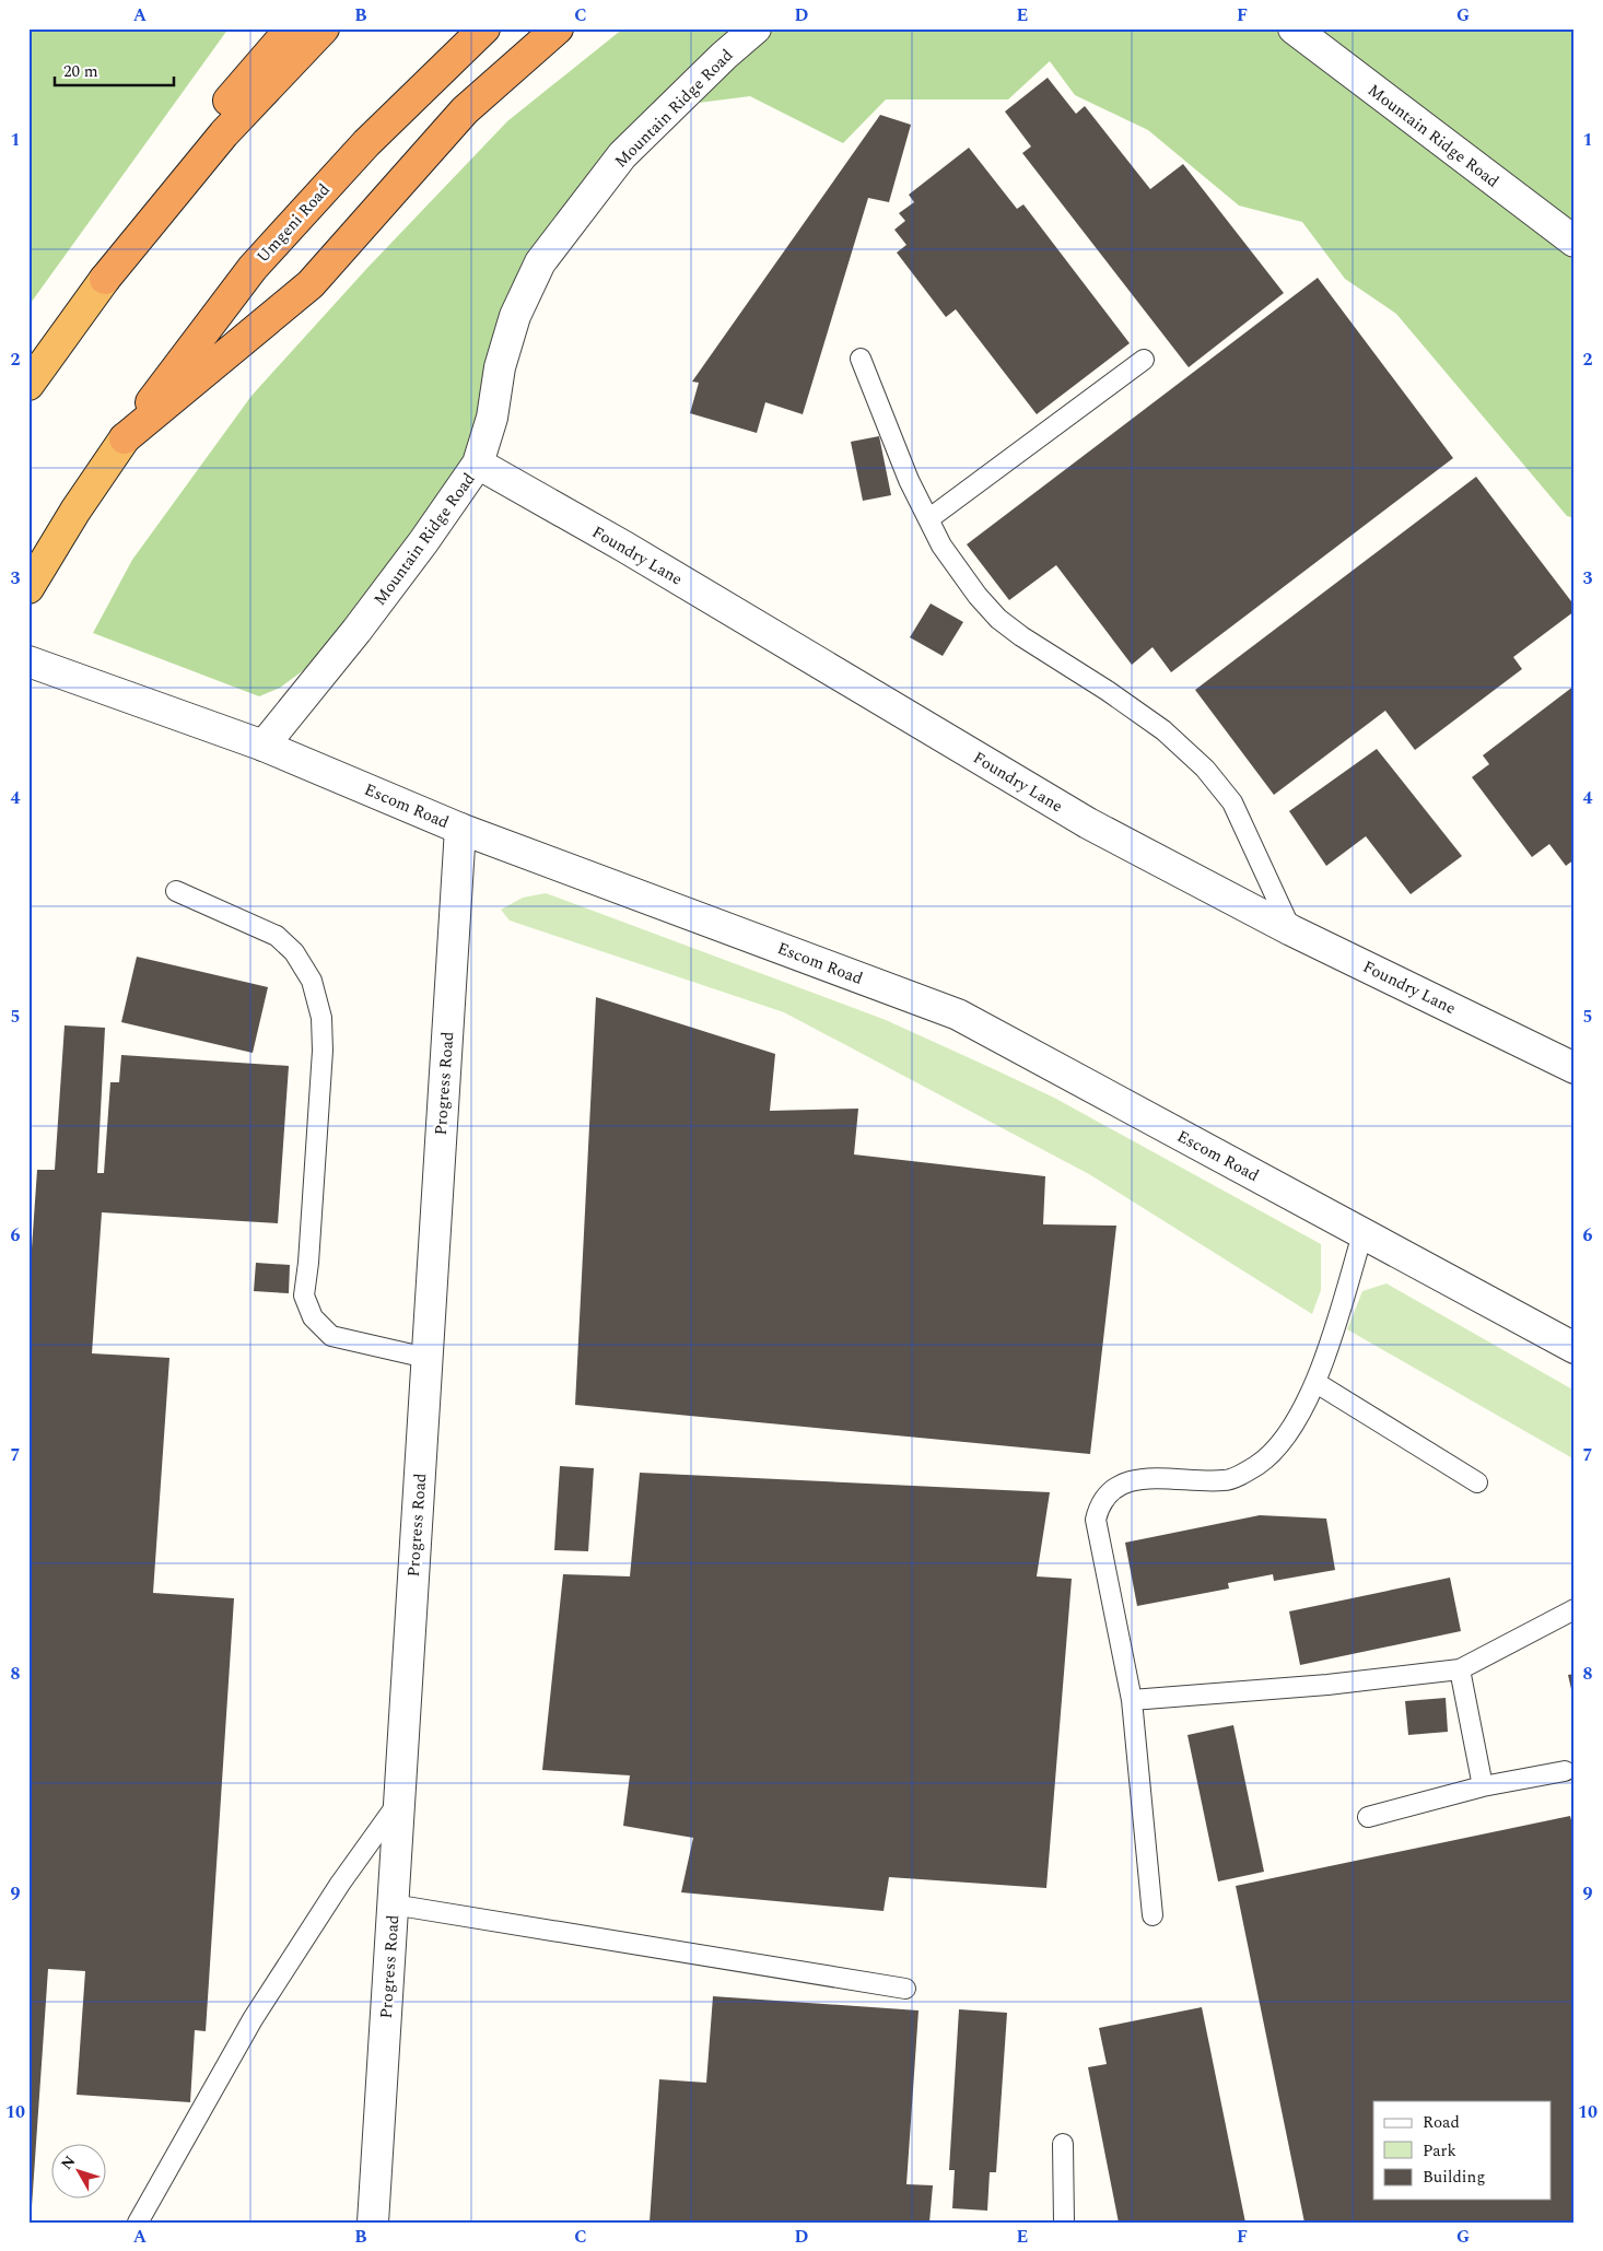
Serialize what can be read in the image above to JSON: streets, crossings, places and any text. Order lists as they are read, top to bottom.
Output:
{
  "streets": {
    "highway": ["Umgeni Road"],
    "street": [
      "Mountain Ridge Road",
      "Foundry Lane",
      "Escom Road",
      "Progress Road"
    ]
  },
  "crossings": [
    ["Mountain Ridge Road", "Foundry Lane"],
    ["Mountain Ridge Road", "Escom Road"],
    ["Escom Road", "Progress Road"]
  ],
  "legend": ["Road", "Park", "Building"],
  "scale_bar": "20 m",
  "north": "top left",
  "grid": {
    "columns": [
      "A",
      "B",
      "C",
      "D",
      "E",
      "F",
      "G"
    ],
    "rows": [
      "1",
      "2",
      "3",
      "4",
      "5",
      "6",
      "7",
      "8",
      "9",
      "10"
    ]
  }
}
